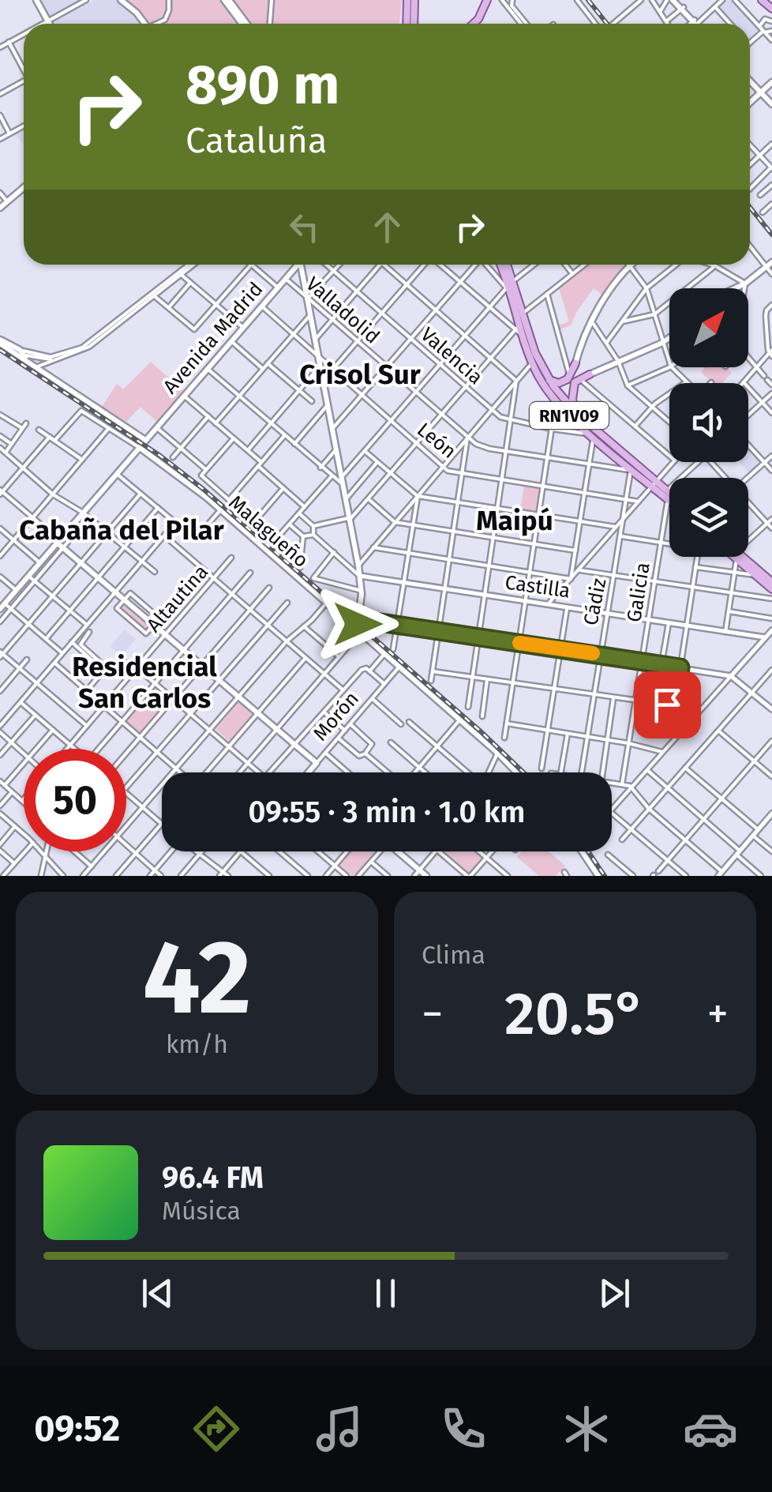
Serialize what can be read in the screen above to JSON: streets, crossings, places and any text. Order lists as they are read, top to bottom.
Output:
{
  "streets": {
    "main road": [
      "Avenida Madrid",
      "RN1V09",
      "Malagueño",
      "Morón"
    ],
    "street": [
      "Valladolid",
      "Valencia",
      "León",
      "Castilla",
      "Galicia",
      "Altautina",
      "Cádiz"
    ]
  },
  "crossings": [
    ["Valladolid", "Avenida Madrid"],
    ["Valladolid", "RN1V09"],
    ["Valladolid", "Cádiz"],
    ["Avenida Madrid", "León"],
    ["Avenida Madrid", "Malagueño"],
    ["Valencia", "RN1V09"],
    ["RN1V09", "Galicia"],
    ["RN1V09", "Cádiz"],
    ["León", "Cádiz"],
    ["Malagueño", "Morón"],
    ["Castilla", "Galicia"],
    ["Castilla", "Cádiz"]
  ],
  "districts": [
    "Crisol Sur",
    "Maipú",
    "Cabaña del Pilar",
    "Residencial San Carlos"
  ],
  "north": "top right",
  "page": {
    "turn": ["890 m", "Cataluña"],
    "limit": "50",
    "trip": "09:55 · 3 min · 1.0 km",
    "tile": [
      ["42", "km/h"],
      "Clima"
    ],
    "heat": ["−", "20.5°", "+"],
    "song": ["96.4 FM", "Música"],
    "tabs": "09:52"
  }
}
